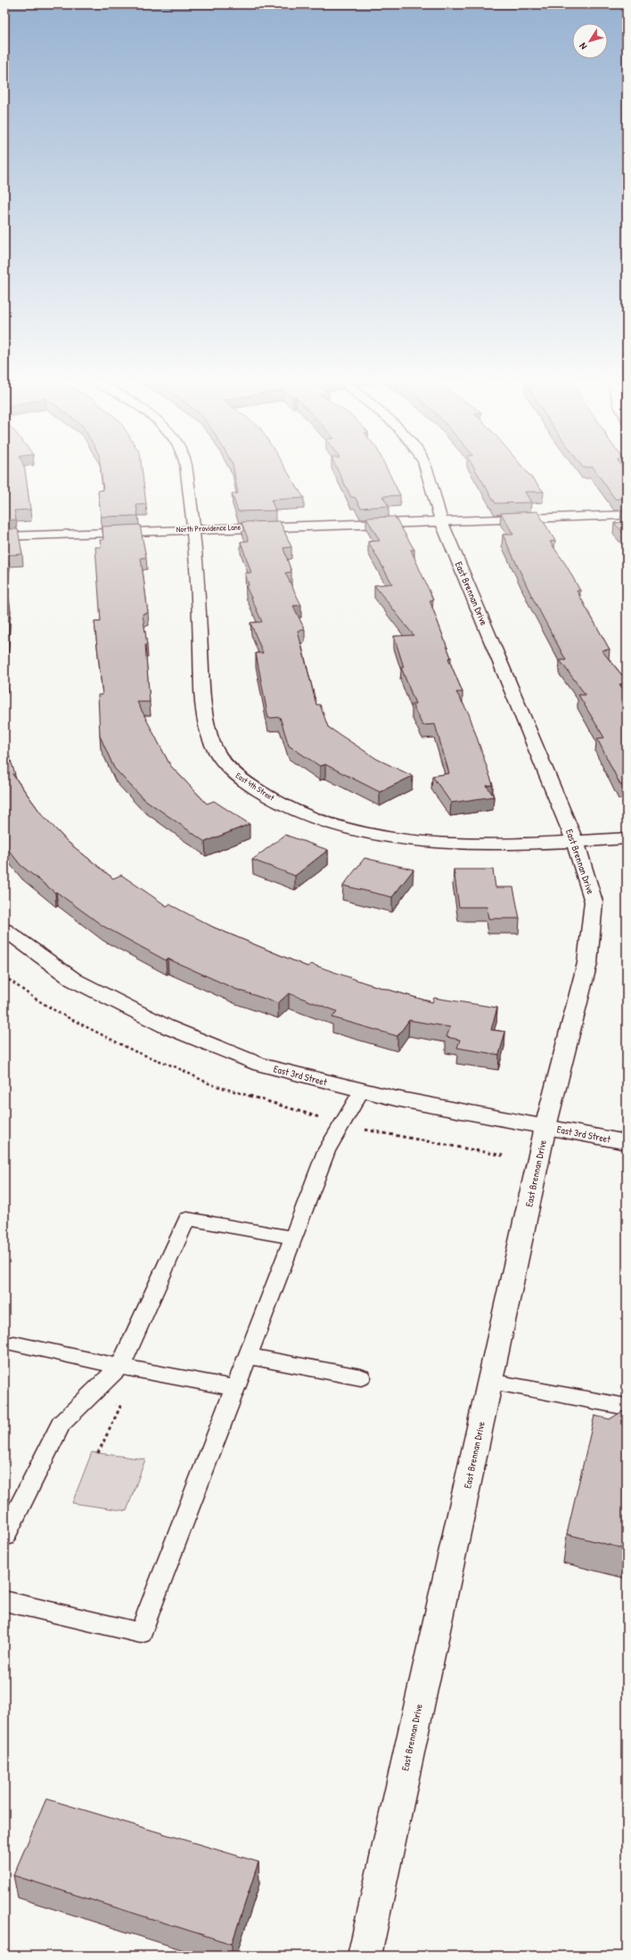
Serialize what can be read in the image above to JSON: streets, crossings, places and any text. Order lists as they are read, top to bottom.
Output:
{
  "streets": {
    "street": [
      "North Providence Lane",
      "East Brennan Drive",
      "East 4th Street",
      "East 3rd Street"
    ]
  },
  "crossings": [
    ["North Providence Lane", "East Brennan Drive"],
    ["North Providence Lane", "East 4th Street"],
    ["East Brennan Drive", "East 4th Street"],
    ["East Brennan Drive", "East 3rd Street"]
  ],
  "north": "bottom left"
}
